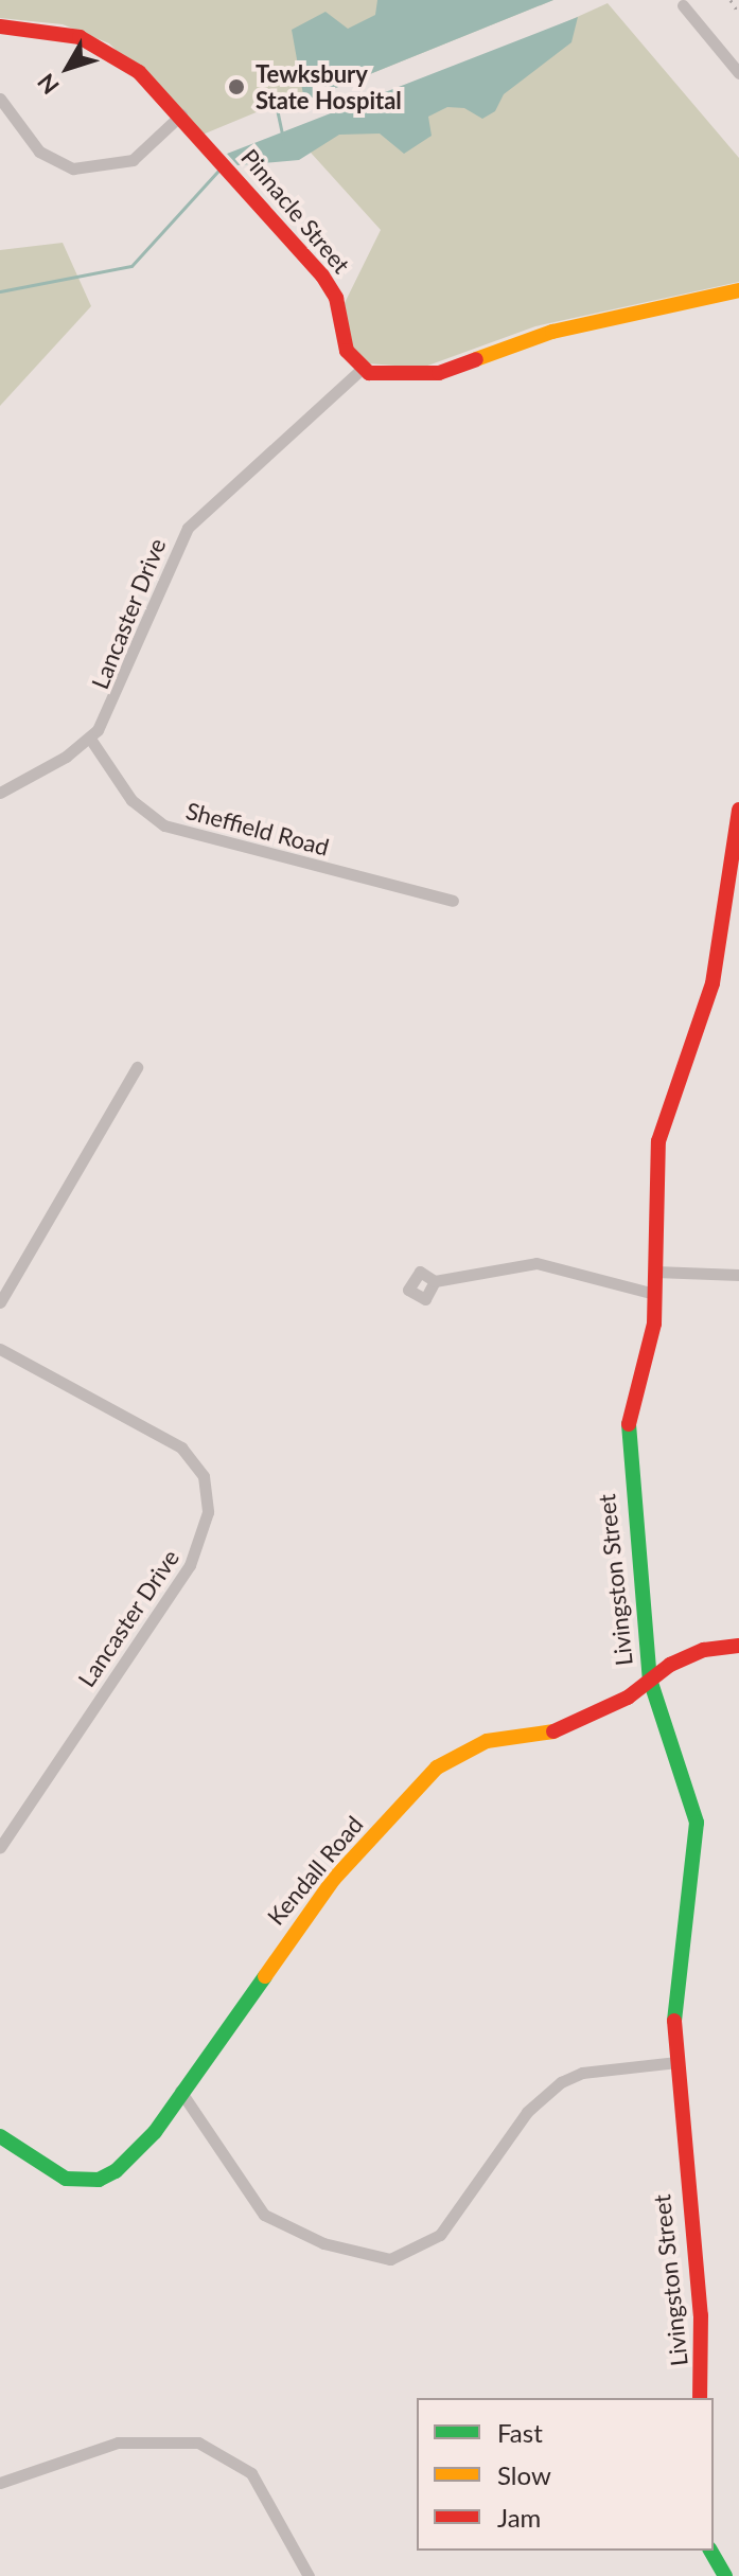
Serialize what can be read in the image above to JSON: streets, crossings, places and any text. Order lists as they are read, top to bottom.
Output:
{
  "streets": {
    "street": [
      "Pinnacle Street",
      "Lancaster Drive",
      "Sheffield Road",
      "Livingston Street",
      "Kendall Road"
    ]
  },
  "crossings": [
    ["Pinnacle Street", "Lancaster Drive"],
    ["Lancaster Drive", "Sheffield Road"],
    ["Livingston Street", "Kendall Road"]
  ],
  "places": ["Tewksbury State Hospital"],
  "legend": ["Fast", "Slow", "Jam"],
  "north": "bottom left"
}
